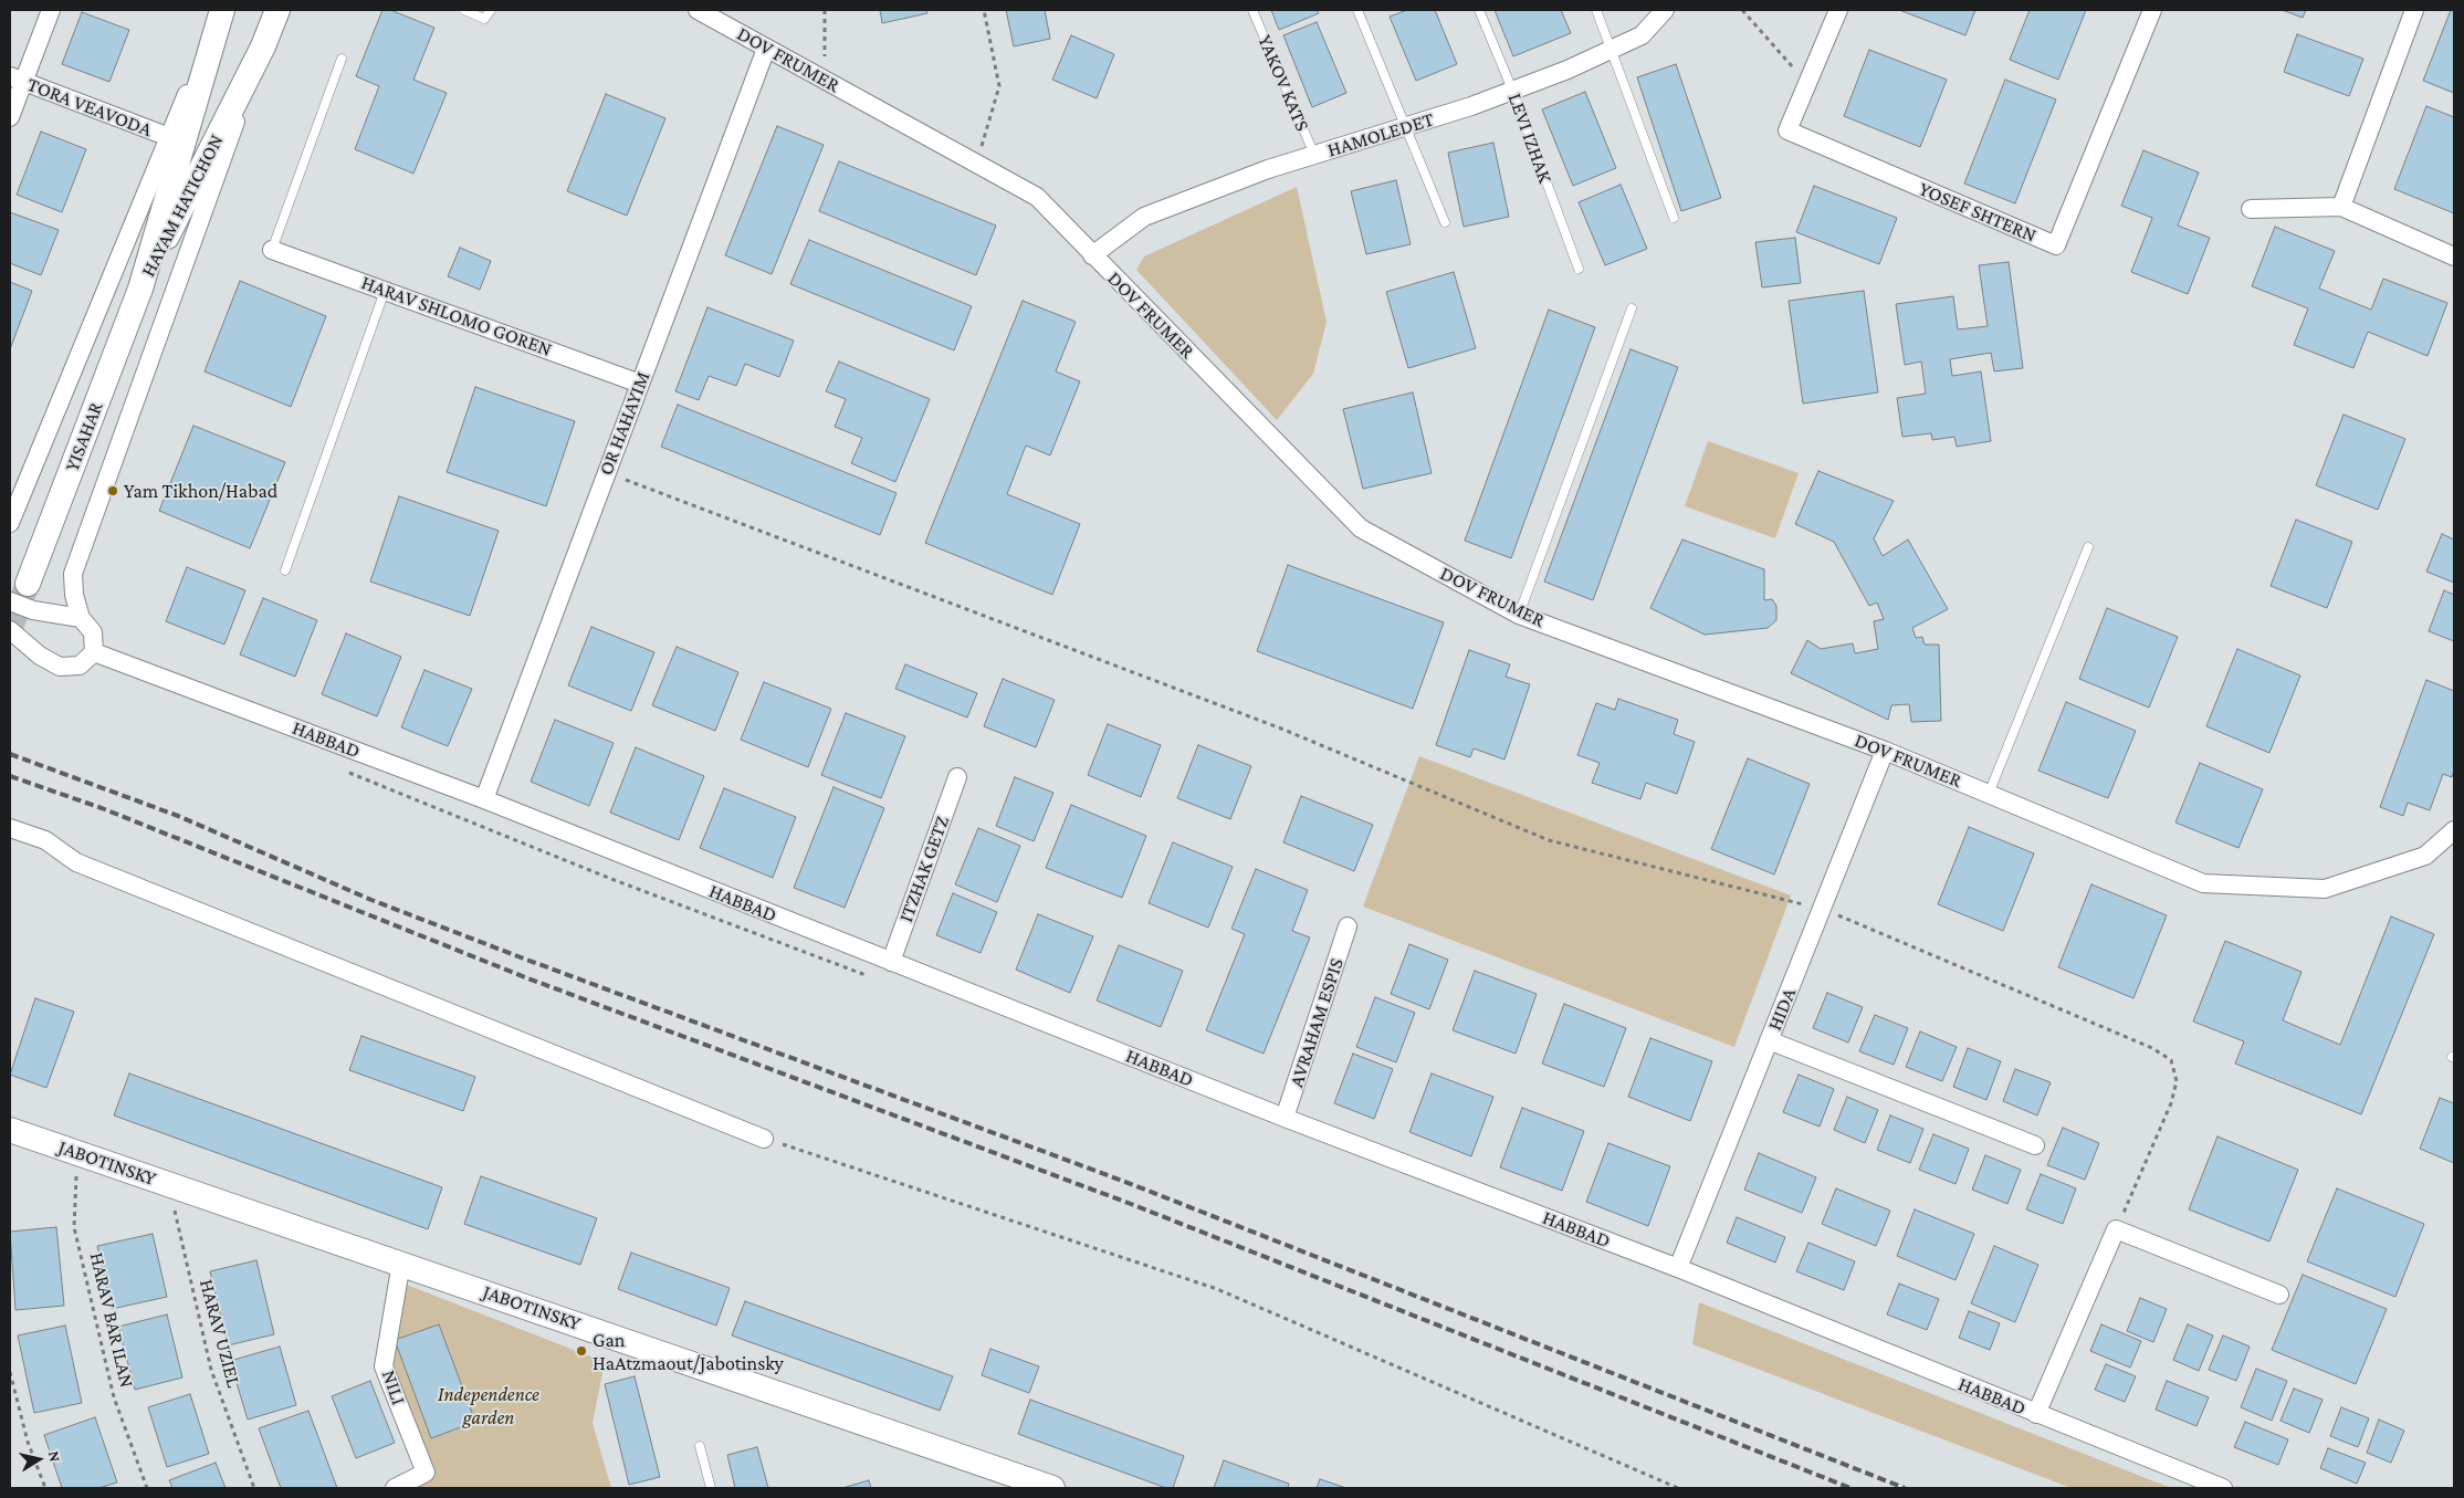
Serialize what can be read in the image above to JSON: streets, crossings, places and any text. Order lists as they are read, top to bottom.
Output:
{
  "streets": {
    "street": [
      "DOV FRUMER",
      "TORA VEAVODA",
      "HAMOLEDET",
      "HAYAM HATICHON",
      "YOSEF SHTERN",
      "HARAV SHLOMO GOREN",
      "OR HAHAYIM",
      "YISAHAR",
      "HABBAD",
      "ITZHAK GETZ",
      "HIDA",
      "AVRAHAM ESPIS",
      "JABOTINSKY",
      "NILI"
    ],
    "lane": ["YAKOV KATS", "LEVI IZHAK"],
    "path": ["HARAV BAR ILAN", "HARAV UZIEL"]
  },
  "crossings": [
    ["DOV FRUMER", "HAMOLEDET"],
    ["DOV FRUMER", "OR HAHAYIM"],
    ["DOV FRUMER", "HIDA"],
    ["YAKOV KATS", "HAMOLEDET"],
    ["HAMOLEDET", "LEVI IZHAK"],
    ["HAYAM HATICHON", "YISAHAR"],
    ["HARAV SHLOMO GOREN", "OR HAHAYIM"],
    ["OR HAHAYIM", "HABBAD"],
    ["HABBAD", "ITZHAK GETZ"],
    ["HABBAD", "HIDA"],
    ["HABBAD", "AVRAHAM ESPIS"],
    ["JABOTINSKY", "HARAV BAR ILAN"],
    ["JABOTINSKY", "HARAV UZIEL"],
    ["JABOTINSKY", "NILI"]
  ],
  "parks": ["Independence garden"],
  "places": ["Yam Tikhon/Habad", "Gan HaAtzmaout/Jabotinsky"],
  "north": "right"
}
